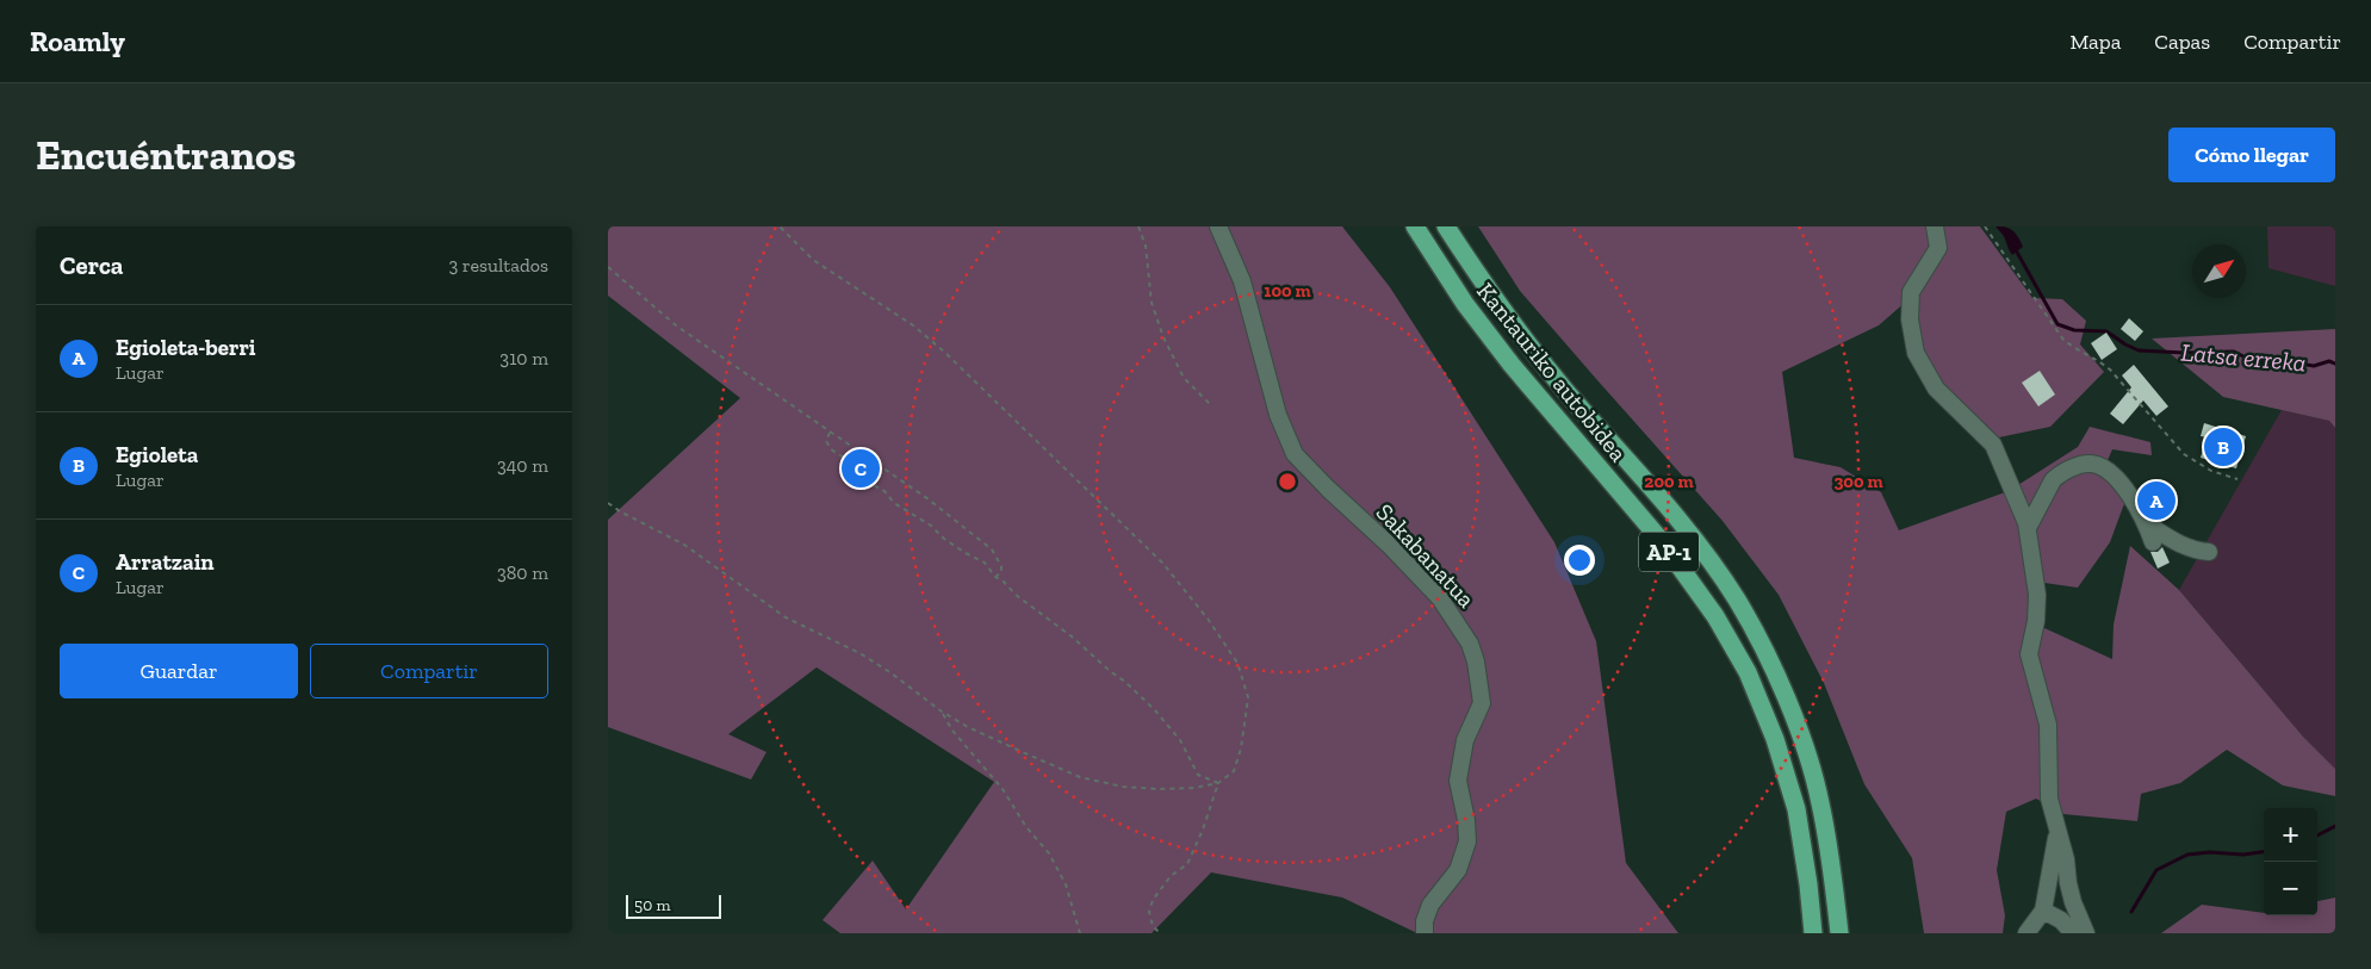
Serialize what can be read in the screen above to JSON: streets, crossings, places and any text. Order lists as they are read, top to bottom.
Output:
{
  "streets": {
    "highway": ["Kantauriko autobidea", "AP-1"],
    "street": ["Sakabanatua"]
  },
  "water": ["Latsa erreka"],
  "scale_bar": "50 m",
  "north": "top right",
  "page": {
    "header": "Roamly",
    "nav": ["Mapa", "Capas", "Compartir"],
    "buttons": [
      "Cómo llegar",
      ["Guardar", "Compartir"]
    ],
    "title": "Encuéntranos",
    "heading": ["Cerca", "3 resultados"],
    "list": [
      {
        "mark": "A",
        "name": "Egioleta-berri",
        "note": "Lugar",
        "value": "310 m"
      },
      {
        "mark": "B",
        "name": "Egioleta",
        "note": "Lugar",
        "value": "340 m"
      },
      {
        "mark": "C",
        "name": "Arratzain",
        "note": "Lugar",
        "value": "380 m"
      }
    ],
    "pins": ["B", "C", "A"],
    "map_buttons": ["+", "−"],
    "scale": "50 m"
  },
  "rings": ["100 m", "200 m", "300 m"]
}
